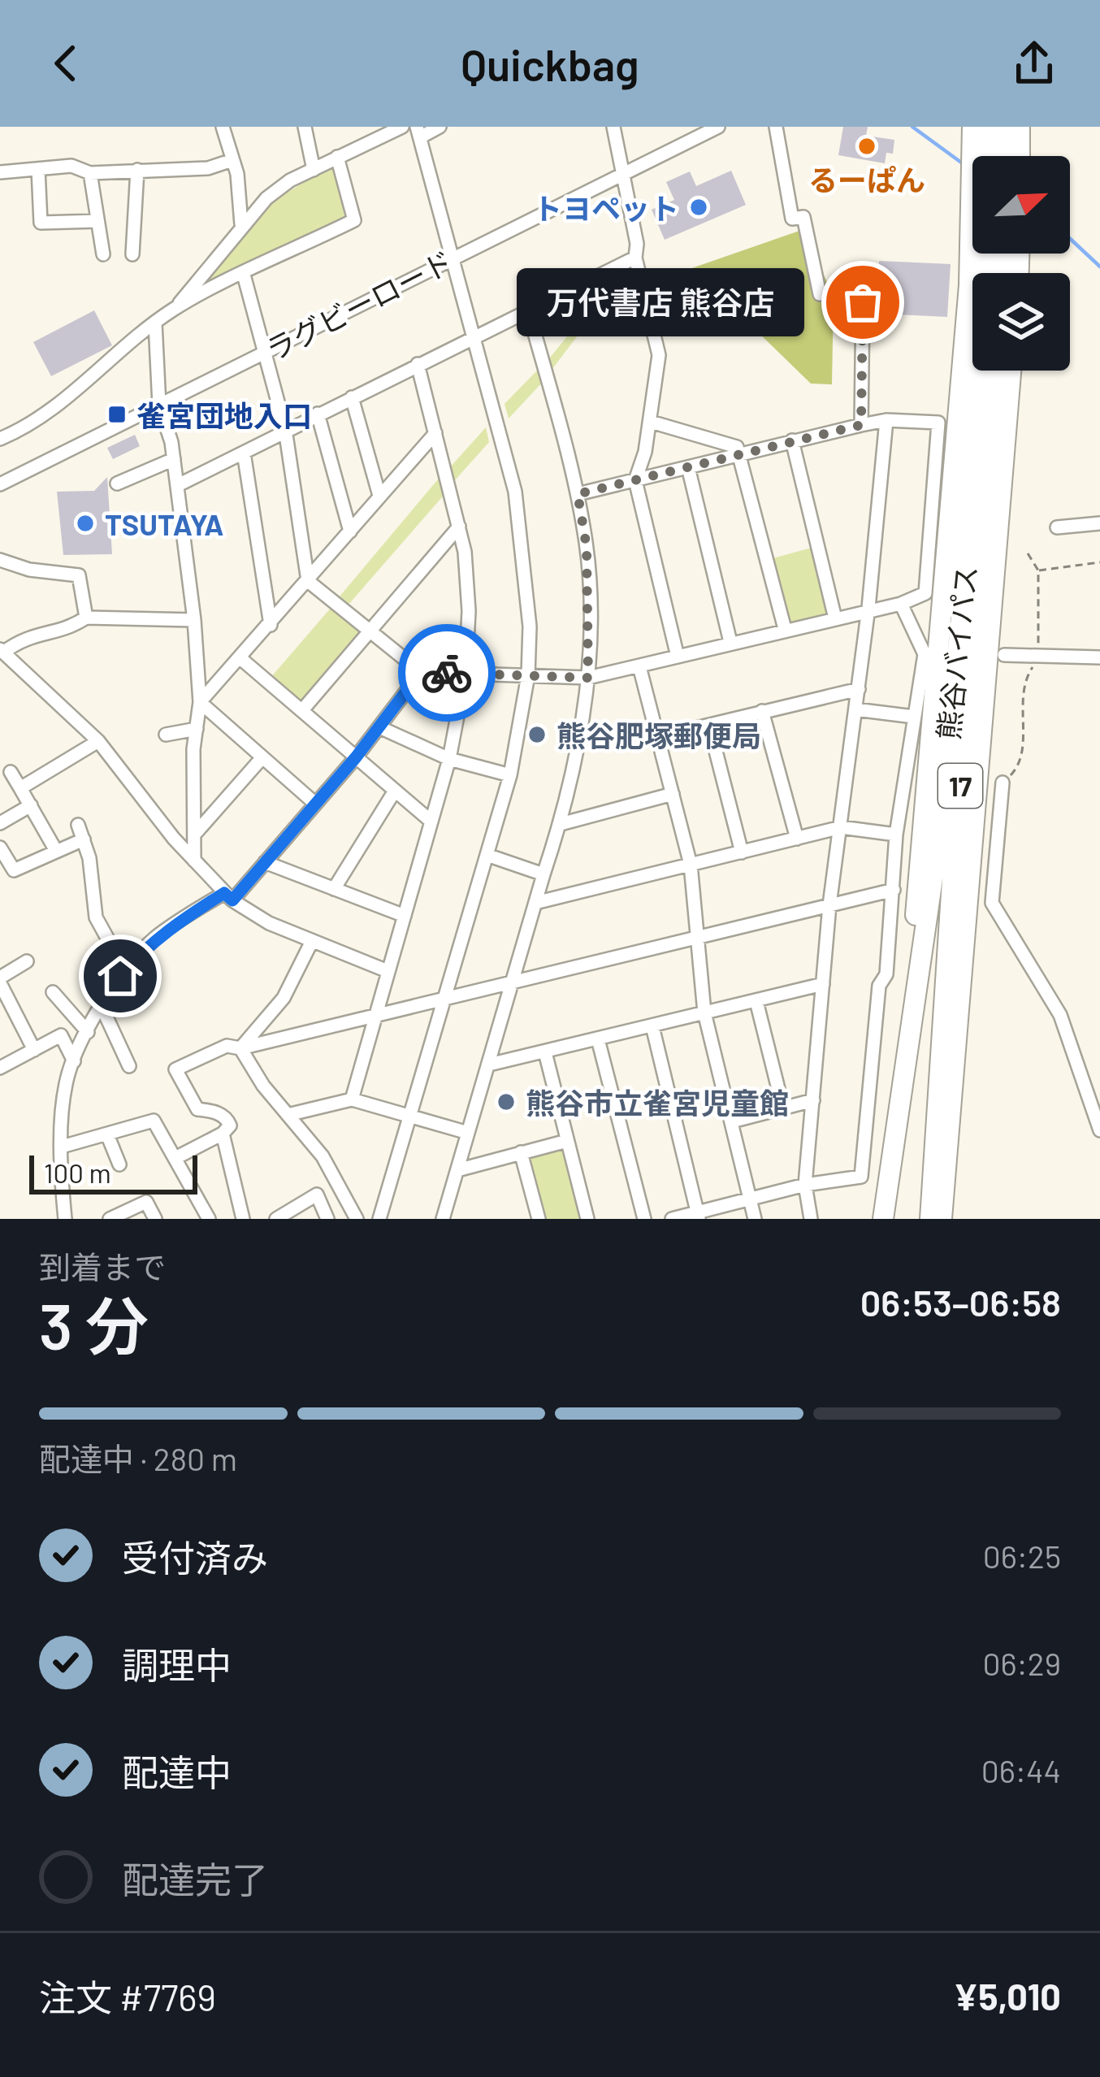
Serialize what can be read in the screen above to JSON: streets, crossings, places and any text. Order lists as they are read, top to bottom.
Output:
{
  "streets": {
    "highway": ["熊谷バイパス", "17"],
    "street": ["ラグビーロード"]
  },
  "crossings": [
    ["熊谷バイパス", "17"]
  ],
  "places": {
    "other": [
      "るーぱん",
      "トヨペット",
      "万代書店 熊谷店",
      "TSUTAYA",
      "熊谷肥塚郵便局",
      "熊谷市立雀宮児童館"
    ],
    "transit": ["雀宮団地入口"]
  },
  "scale_bar": "100 m",
  "north": "top right",
  "page": {
    "header": "Quickbag",
    "bubble": "万代書店 熊谷店",
    "scale": "100 m",
    "heading": ["3 分", "到着まで", "06:53–06:58"],
    "panel": ["注文 #7769", "¥5,010"],
    "bar": "配達中 · 280 m",
    "list": [
      ["受付済み", "06:25"],
      ["調理中", "06:29"],
      ["配達中", "06:44"],
      "配達完了"
    ]
  }
}
